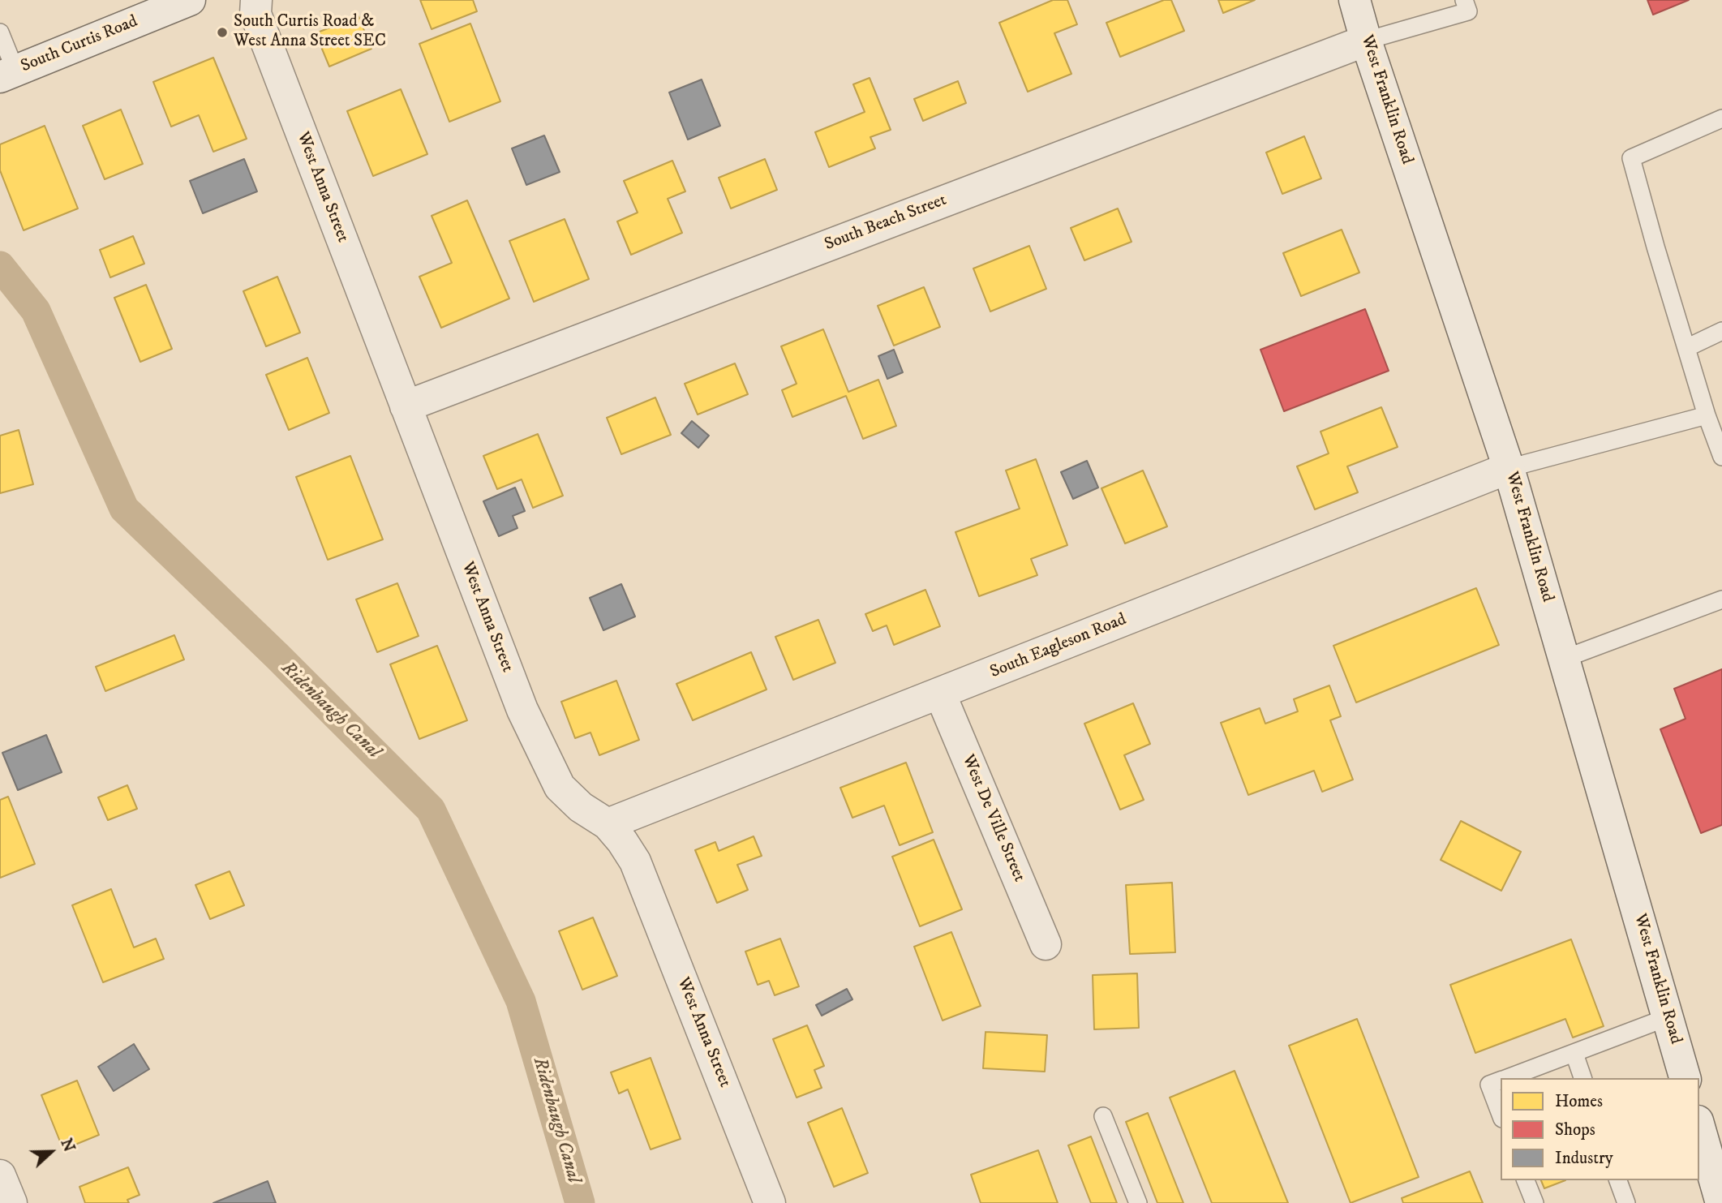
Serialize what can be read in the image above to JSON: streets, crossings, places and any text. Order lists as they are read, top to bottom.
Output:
{
  "streets": {
    "street": [
      "South Curtis Road",
      "West Franklin Road",
      "West Anna Street",
      "South Beach Street",
      "South Eagleson Road",
      "West De Ville Street"
    ]
  },
  "crossings": [
    ["West Franklin Road", "South Beach Street"],
    ["West Franklin Road", "South Eagleson Road"],
    ["West Anna Street", "South Beach Street"],
    ["West Anna Street", "South Eagleson Road"],
    ["South Eagleson Road", "West De Ville Street"]
  ],
  "water": ["Ridenbaugh Canal"],
  "places": ["South Curtis Road & West Anna Street SEC"],
  "legend": ["Homes", "Shops", "Industry"],
  "north": "right"
}
